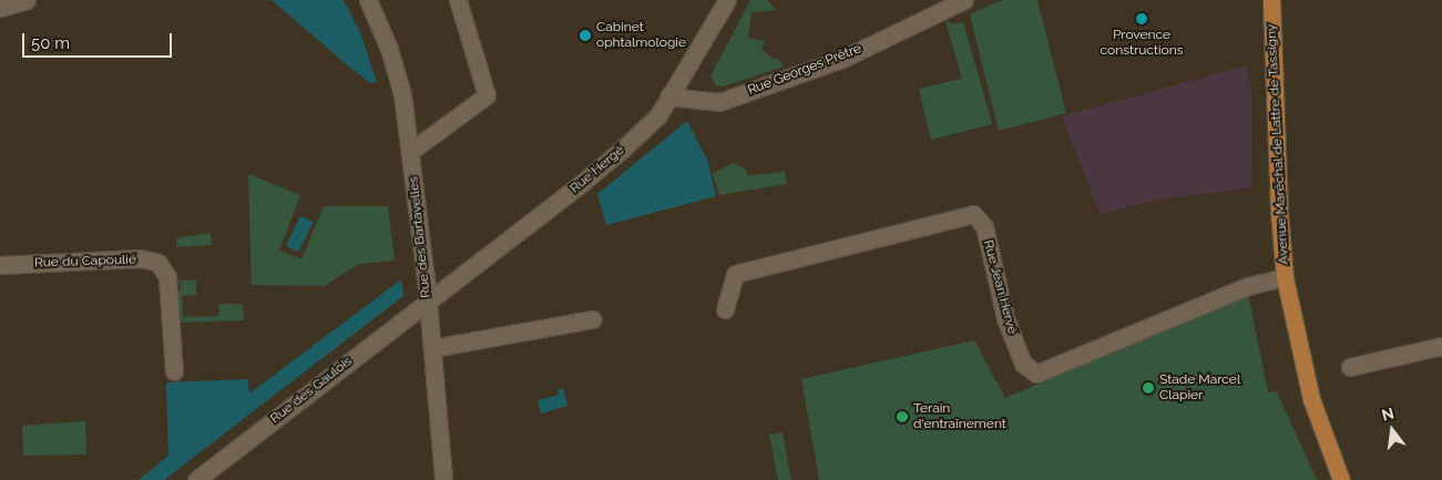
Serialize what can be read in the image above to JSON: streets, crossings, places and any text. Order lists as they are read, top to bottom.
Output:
{
  "streets": {
    "main road": ["Avenue Maréchal de Lattre de Tassigny"],
    "street": [
      "Rue Georges Prêtre",
      "Rue Hergé",
      "Rue des Bartavelles",
      "Rue du Capoulié",
      "Rue Jean Hervé",
      "Rue des Gaulois"
    ]
  },
  "crossings": [
    ["Rue Georges Prêtre", "Rue Hergé"],
    ["Avenue Maréchal de Lattre de Tassigny", "Rue Jean Hervé"],
    ["Rue Hergé", "Rue des Bartavelles"],
    ["Rue Hergé", "Rue des Gaulois"],
    ["Rue des Bartavelles", "Rue des Gaulois"]
  ],
  "places": [
    "Provence constructions",
    "Cabinet ophtalmologie",
    "Stade Marcel Clapier",
    "Terain d'entraînement"
  ],
  "scale_bar": "50 m",
  "north": "top"
}
